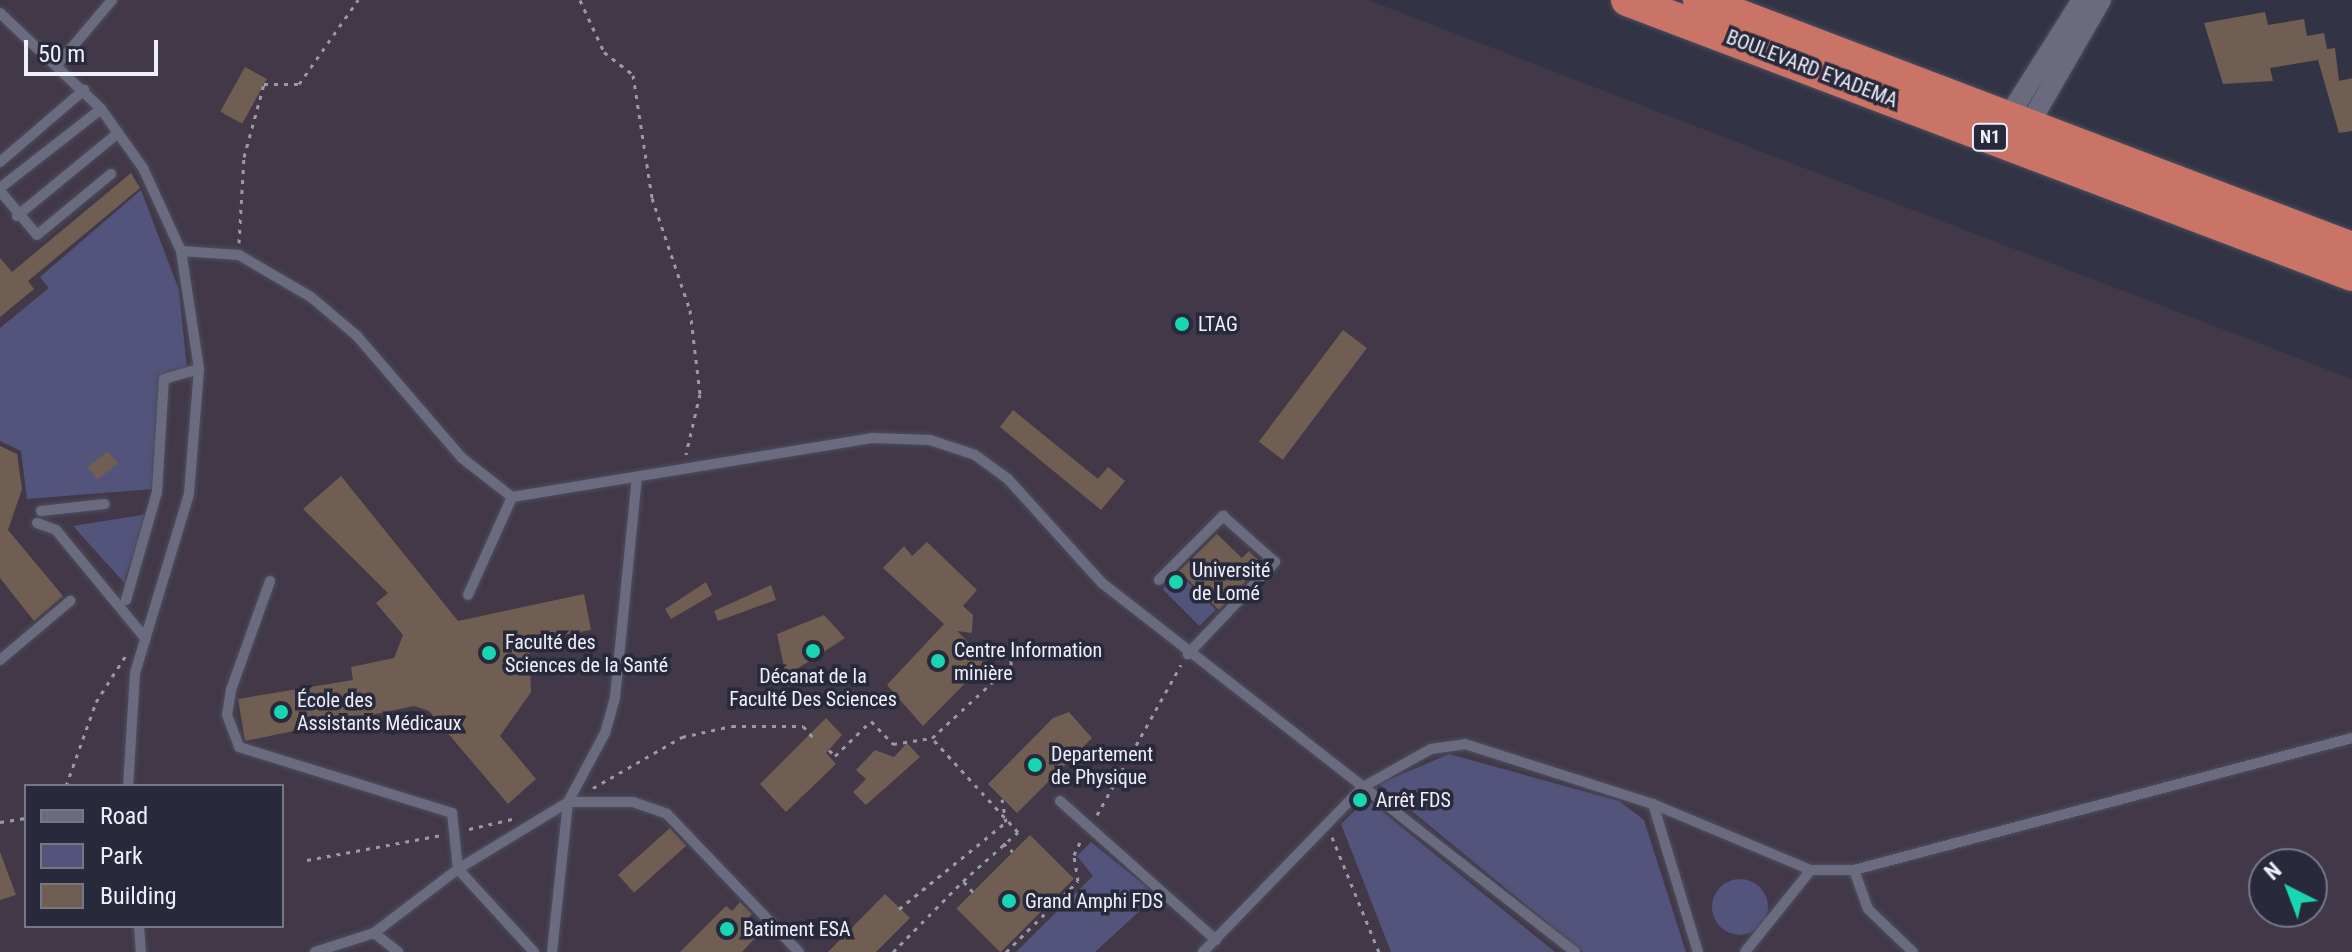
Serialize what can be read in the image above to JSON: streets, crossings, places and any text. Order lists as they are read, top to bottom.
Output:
{
  "streets": {
    "highway": ["BOULEVARD EYADEMA", "N1"]
  },
  "crossings": [
    ["BOULEVARD EYADEMA", "N1"]
  ],
  "places": [
    "LTAG",
    "Université de Lomé",
    "Décanat de la Faculté Des Sciences",
    "Faculté des Sciences de la Santé",
    "Centre Information minière",
    "École des Assistants Médicaux",
    "Departement de Physique",
    "Arrêt FDS",
    "Grand Amphi FDS",
    "Batiment ESA"
  ],
  "legend": ["Road", "Park", "Building"],
  "scale_bar": "50 m",
  "north": "top left"
}
